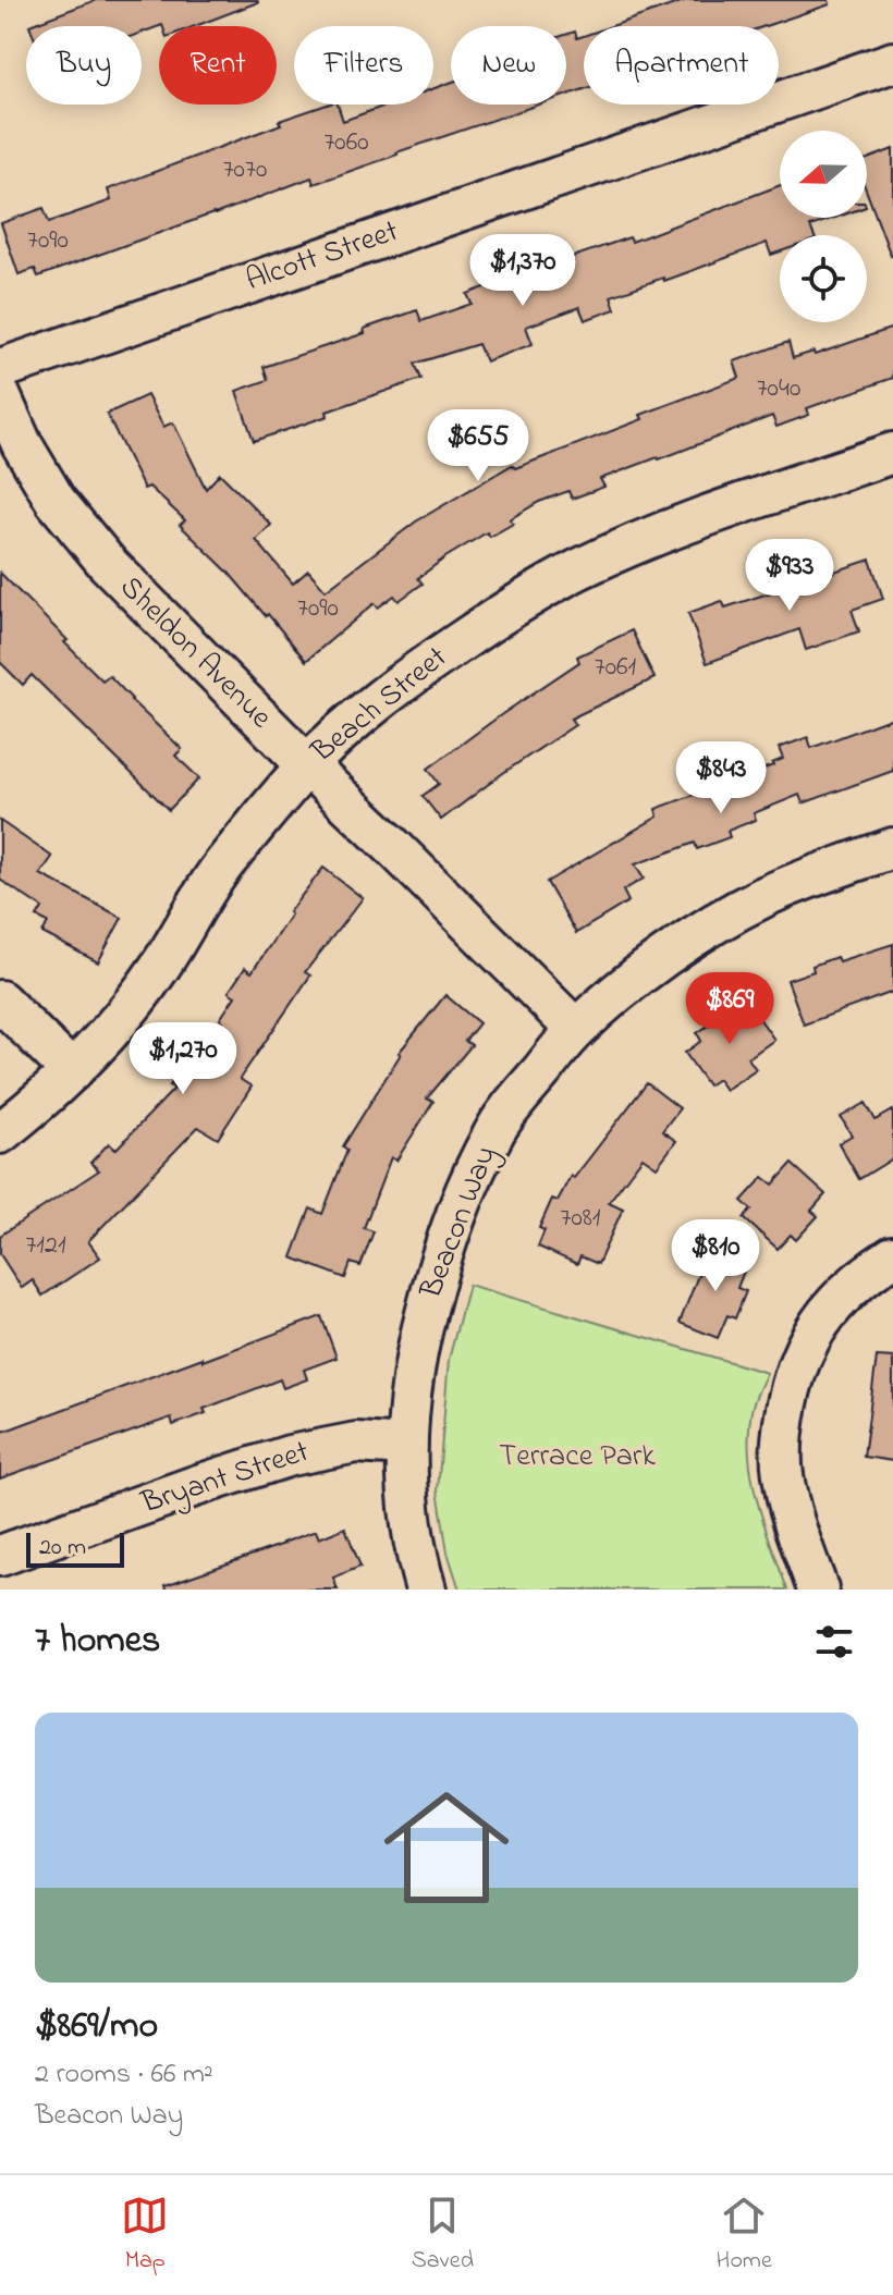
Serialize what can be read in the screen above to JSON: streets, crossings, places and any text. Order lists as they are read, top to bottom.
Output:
{
  "streets": {
    "street": [
      "Alcott Street",
      "Sheldon Avenue",
      "Beach Street",
      "Beacon Way",
      "Bryant Street"
    ]
  },
  "crossings": [
    ["Sheldon Avenue", "Beach Street"],
    ["Sheldon Avenue", "Beacon Way"],
    ["Beacon Way", "Bryant Street"]
  ],
  "parks": ["Terrace Park"],
  "house_numbers": [
    "7060",
    "7070",
    "7090",
    "7040",
    "7090",
    "7061",
    "7081",
    "7121"
  ],
  "scale_bar": "20 m",
  "north": "left",
  "page": {
    "chip": [
      "Buy",
      "Rent",
      "Filters",
      "New",
      "Apartment"
    ],
    "price": [
      "$1,370",
      "$655",
      "$933",
      "$843",
      "$869",
      "$1,270",
      "$810"
    ],
    "scale": "20 m",
    "heading": "7 homes",
    "list": [
      {
        "name": "$869/mo",
        "note": "2 rooms · 66 m² · Beacon Way"
      }
    ],
    "tabs": ["Map", "Saved", "Home"]
  }
}
